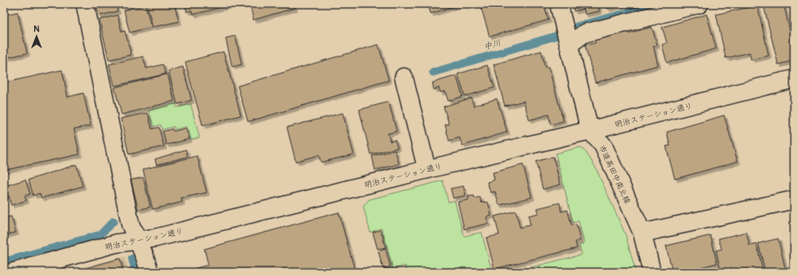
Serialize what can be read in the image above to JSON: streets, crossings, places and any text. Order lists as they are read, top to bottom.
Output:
{
  "streets": {
    "street": ["明治ステーション通り", "市道高田中南北線"]
  },
  "crossings": [
    ["明治ステーション通り", "市道高田中南北線"]
  ],
  "water": ["中川"],
  "north": "top"
}
